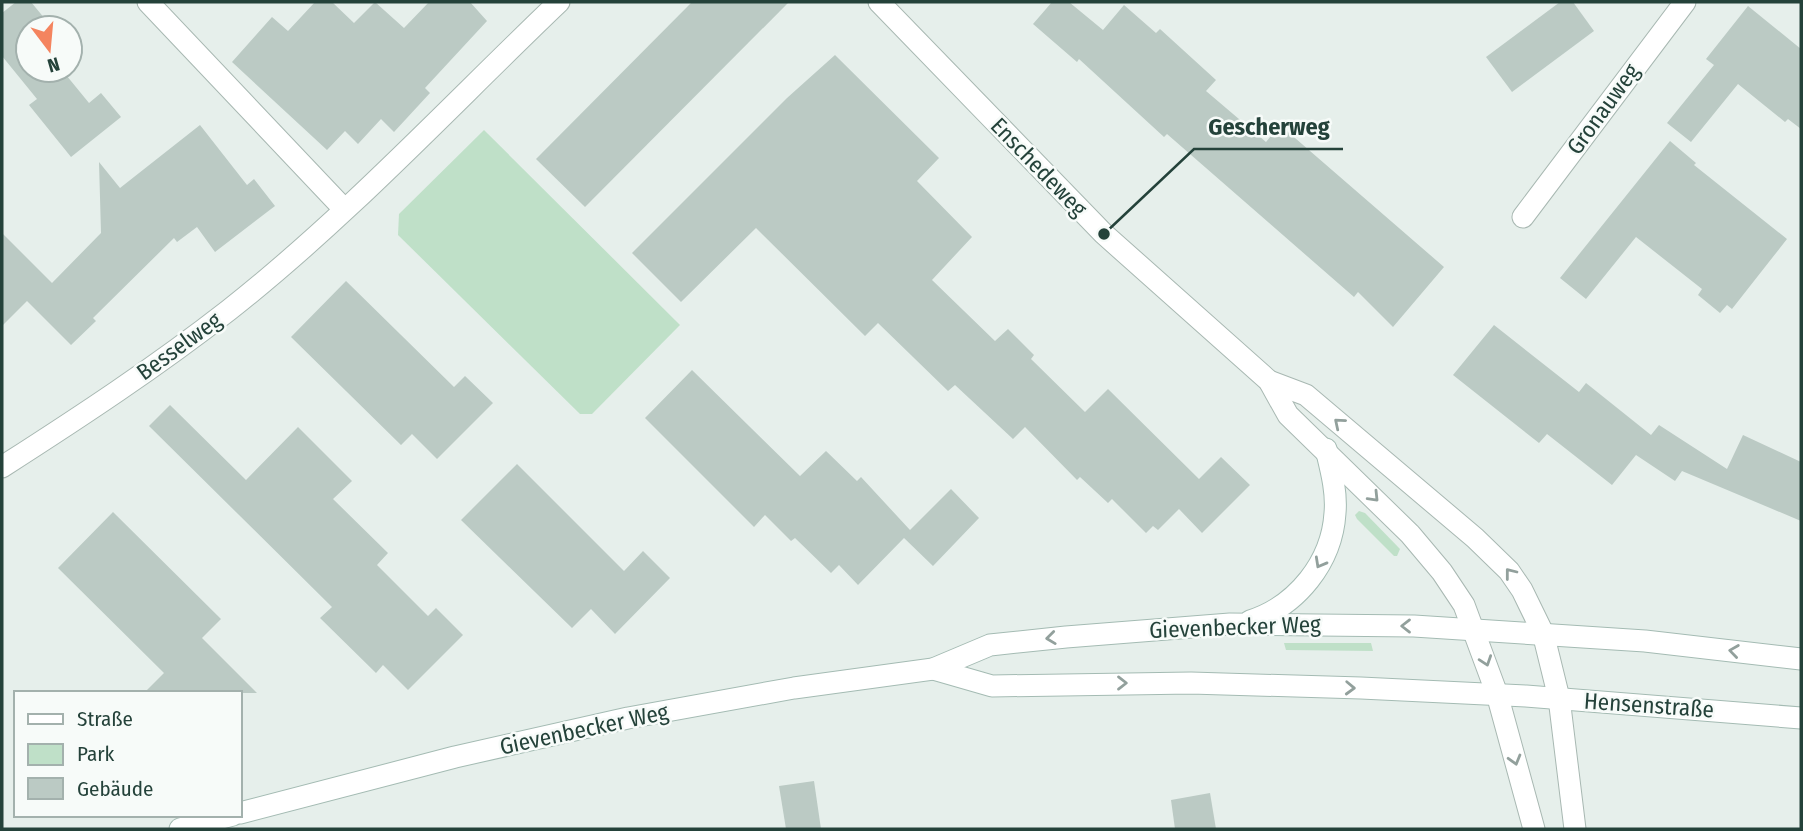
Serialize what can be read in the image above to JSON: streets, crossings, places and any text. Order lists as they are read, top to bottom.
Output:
{
  "streets": {
    "street": [
      "Gronauweg",
      "Enschedeweg",
      "Besselweg",
      "Gievenbecker Weg",
      "Hensenstraße"
    ]
  },
  "crossings": [
    ["Enschedeweg", "Gievenbecker Weg"],
    ["Enschedeweg", "Hensenstraße"],
    ["Gievenbecker Weg", "Hensenstraße"]
  ],
  "places": ["Gescherweg"],
  "legend": ["Straße", "Park", "Gebäude"],
  "north": "bottom"
}
